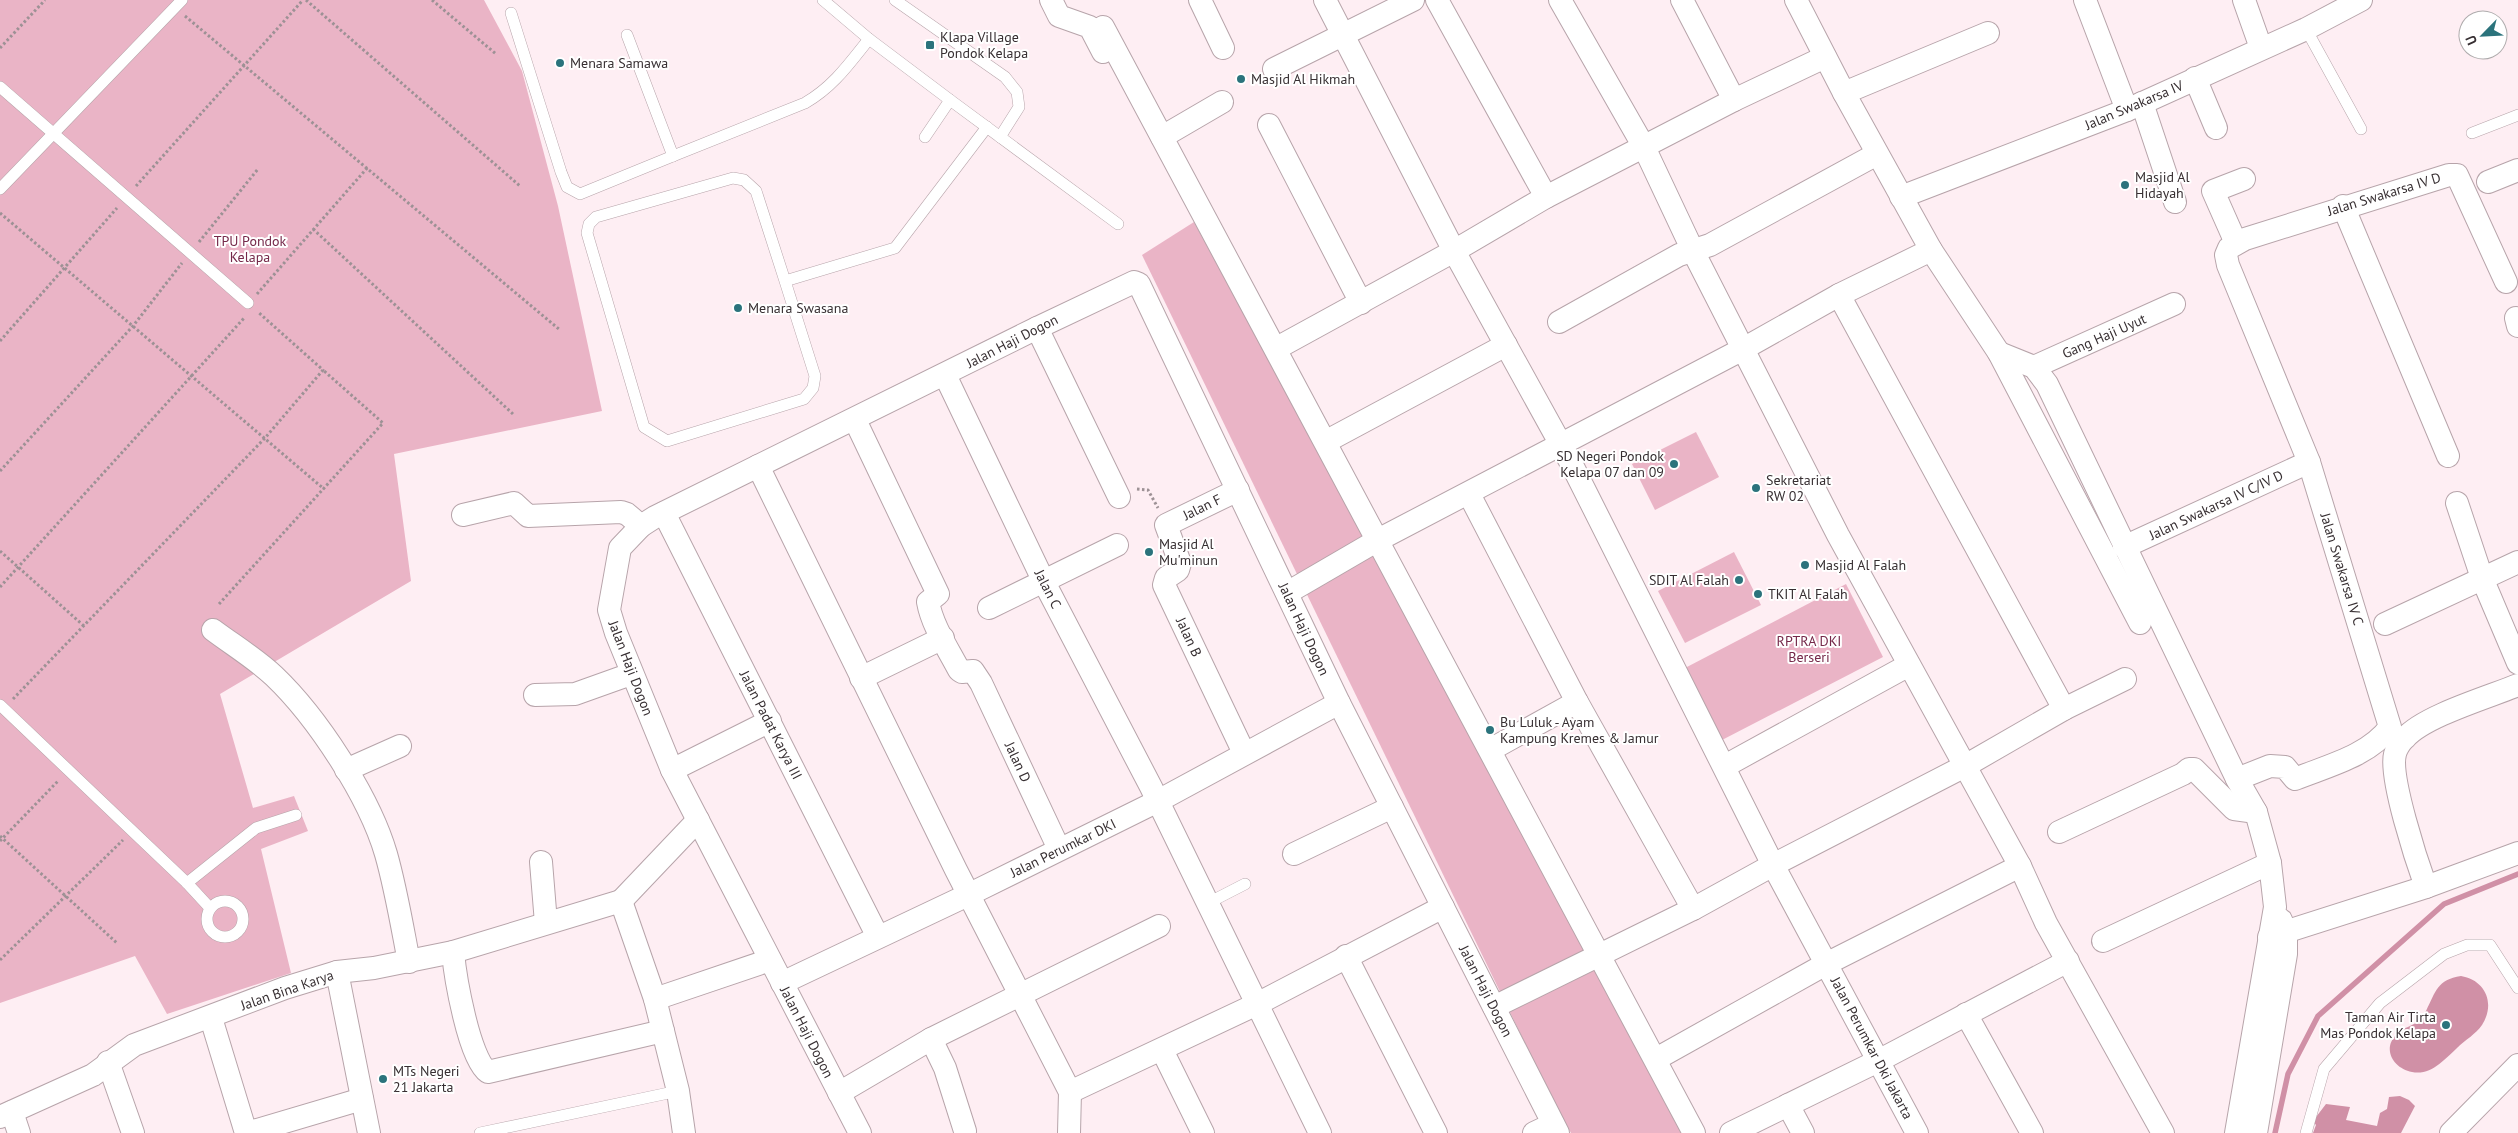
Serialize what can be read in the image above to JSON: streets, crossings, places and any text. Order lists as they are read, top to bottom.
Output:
{
  "streets": {
    "street": [
      "Jalan Swakarsa IV",
      "Jalan Swakarsa IV D",
      "Gang Haji Uyut",
      "Jalan Haji Dogon",
      "Jalan Swakarsa IV C/IV D",
      "Jalan F",
      "Jalan Swakarsa IV C",
      "Jalan C",
      "Jalan B",
      "Jalan Padat Karya III",
      "Jalan D",
      "Jalan Perumkar DKI",
      "Jalan Bina Karya",
      "Jalan Perumkar Dki Jakarta"
    ]
  },
  "crossings": [
    ["Jalan Swakarsa IV D", "Jalan Swakarsa IV C"],
    ["Jalan Haji Dogon", "Jalan F"],
    ["Jalan Haji Dogon", "Jalan C"],
    ["Jalan Haji Dogon", "Jalan Padat Karya III"],
    ["Jalan Haji Dogon", "Jalan Perumkar DKI"],
    ["Jalan Swakarsa IV C/IV D", "Jalan Swakarsa IV C"],
    ["Jalan F", "Jalan B"],
    ["Jalan C", "Jalan Perumkar DKI"],
    ["Jalan B", "Jalan Perumkar DKI"],
    ["Jalan Padat Karya III", "Jalan Perumkar DKI"],
    ["Jalan D", "Jalan Perumkar DKI"]
  ],
  "parks": ["TPU Pondok Kelapa", "RPTRA DKI Berseri"],
  "places": {
    "transit": ["Klapa Village Pondok Kelapa"],
    "other": [
      "Menara Samawa",
      "Masjid Al Hikmah",
      "Masjid Al Hidayah",
      "Menara Swasana",
      "SD Negeri Pondok Kelapa 07 dan 09",
      "Sekretariat RW 02",
      "Masjid Al Mu'minun",
      "Masjid Al Falah",
      "SDIT Al Falah",
      "TKIT Al Falah",
      "Bu Luluk - Ayam Kampung Kremes & Jamur",
      "Taman Air Tirta Mas Pondok Kelapa",
      "MTs Negeri 21 Jakarta"
    ]
  },
  "north": "bottom left"
}
